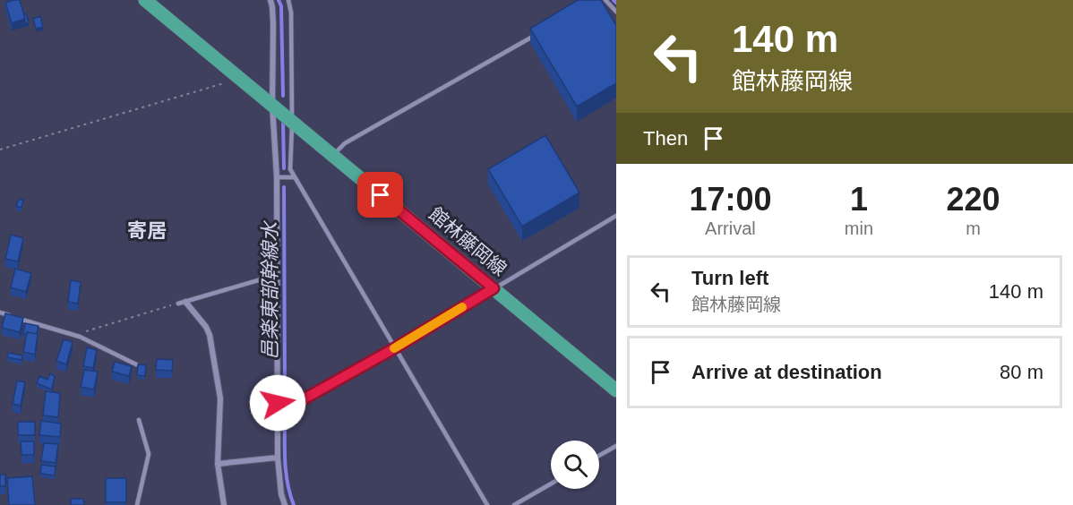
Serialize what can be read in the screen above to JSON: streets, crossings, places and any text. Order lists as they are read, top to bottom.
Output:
{
  "streets": {
    "main road": ["館林藤岡線"]
  },
  "districts": ["寄居"],
  "water": ["邑楽東部幹線水"],
  "page": {
    "turn": ["140 m", "館林藤岡線"],
    "then": "Then",
    "eta": [
      "17:00",
      "Arrival",
      "1",
      "min",
      "220",
      "m"
    ],
    "list": [
      {
        "name": "Turn left",
        "note": "館林藤岡線",
        "value": "140 m"
      },
      {
        "name": "Arrive at destination",
        "value": "80 m"
      }
    ]
  }
}
